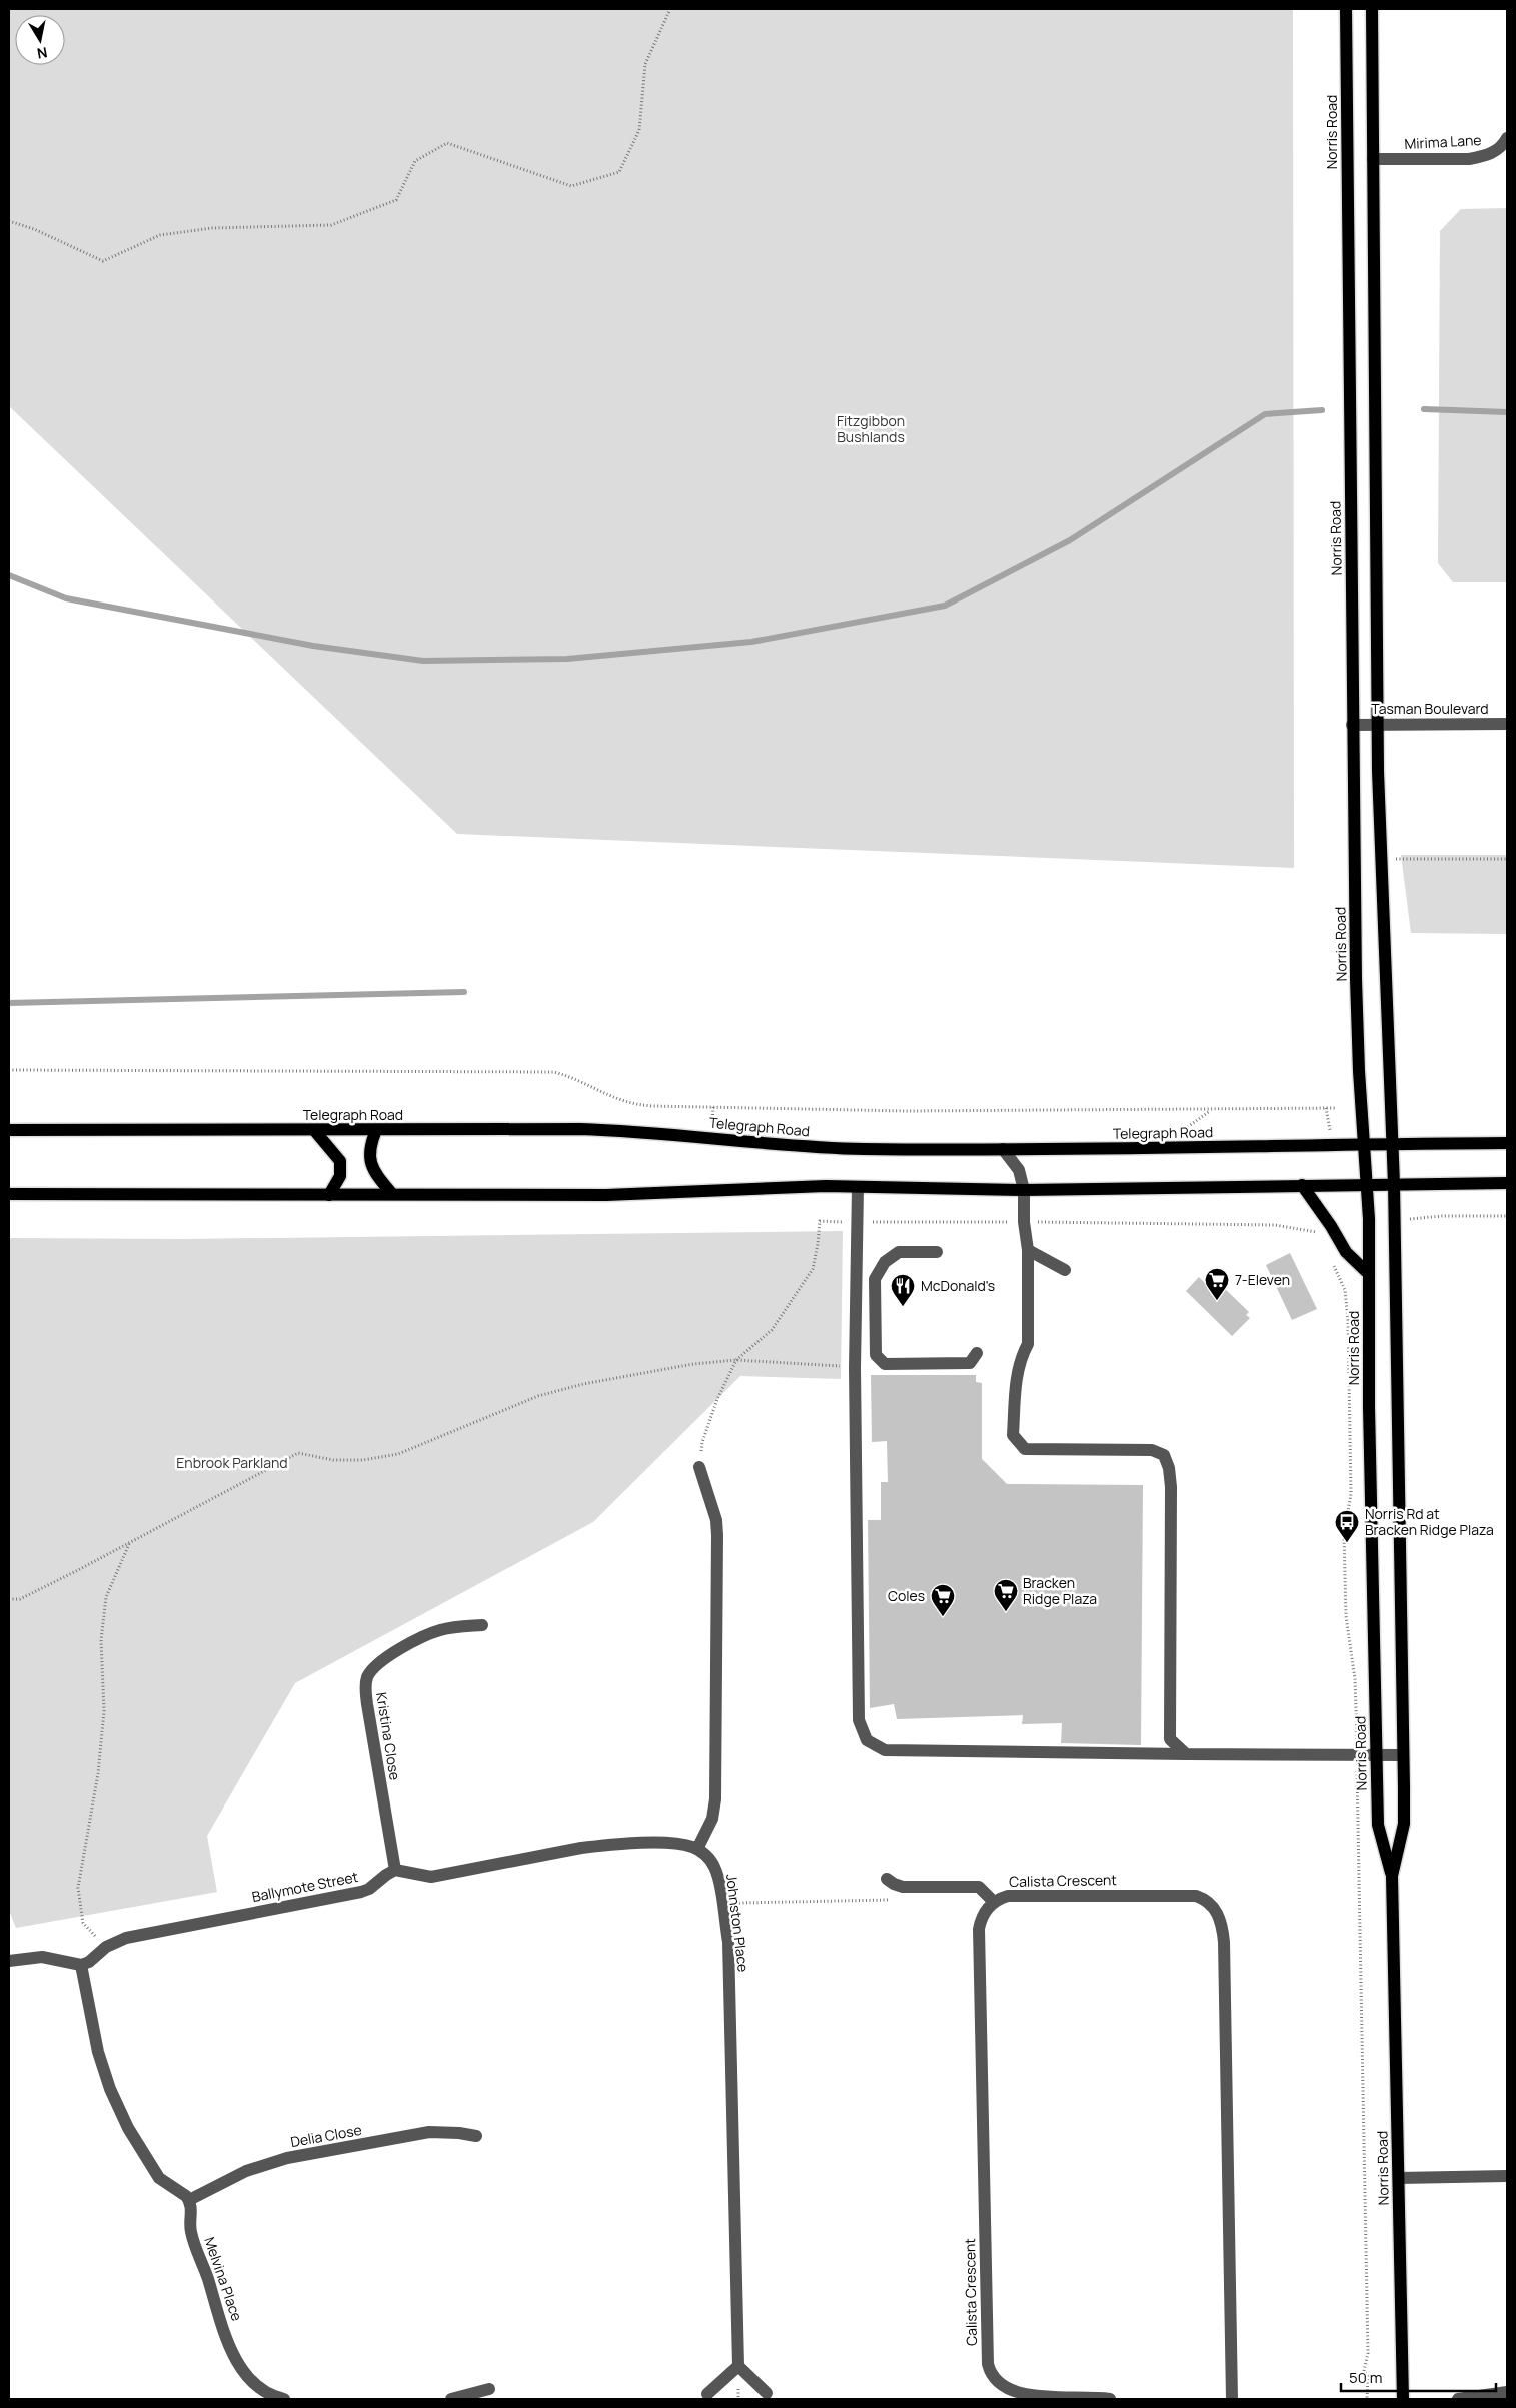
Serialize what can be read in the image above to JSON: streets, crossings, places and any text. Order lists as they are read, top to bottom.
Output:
{
  "streets": {
    "main road": ["Norris Road", "Telegraph Road"],
    "street": [
      "Mirima Lane",
      "Tasman Boulevard",
      "Kristina Close",
      "Calista Crescent",
      "Ballymote Street",
      "Johnston Place",
      "Delia Close",
      "Melvina Place"
    ]
  },
  "crossings": [
    ["Norris Road", "Mirima Lane"],
    ["Norris Road", "Tasman Boulevard"],
    ["Norris Road", "Telegraph Road"],
    ["Kristina Close", "Ballymote Street"],
    ["Delia Close", "Melvina Place"]
  ],
  "parks": ["Fitzgibbon Bushlands", "Enbrook Parkland"],
  "places": {
    "supermarket": ["7-Eleven", "Bracken Ridge Plaza", "Coles"],
    "restaurant": ["McDonald's"],
    "bus stop": ["Norris Rd at Bracken Ridge Plaza"]
  },
  "scale_bar": "50 m",
  "north": "bottom"
}
